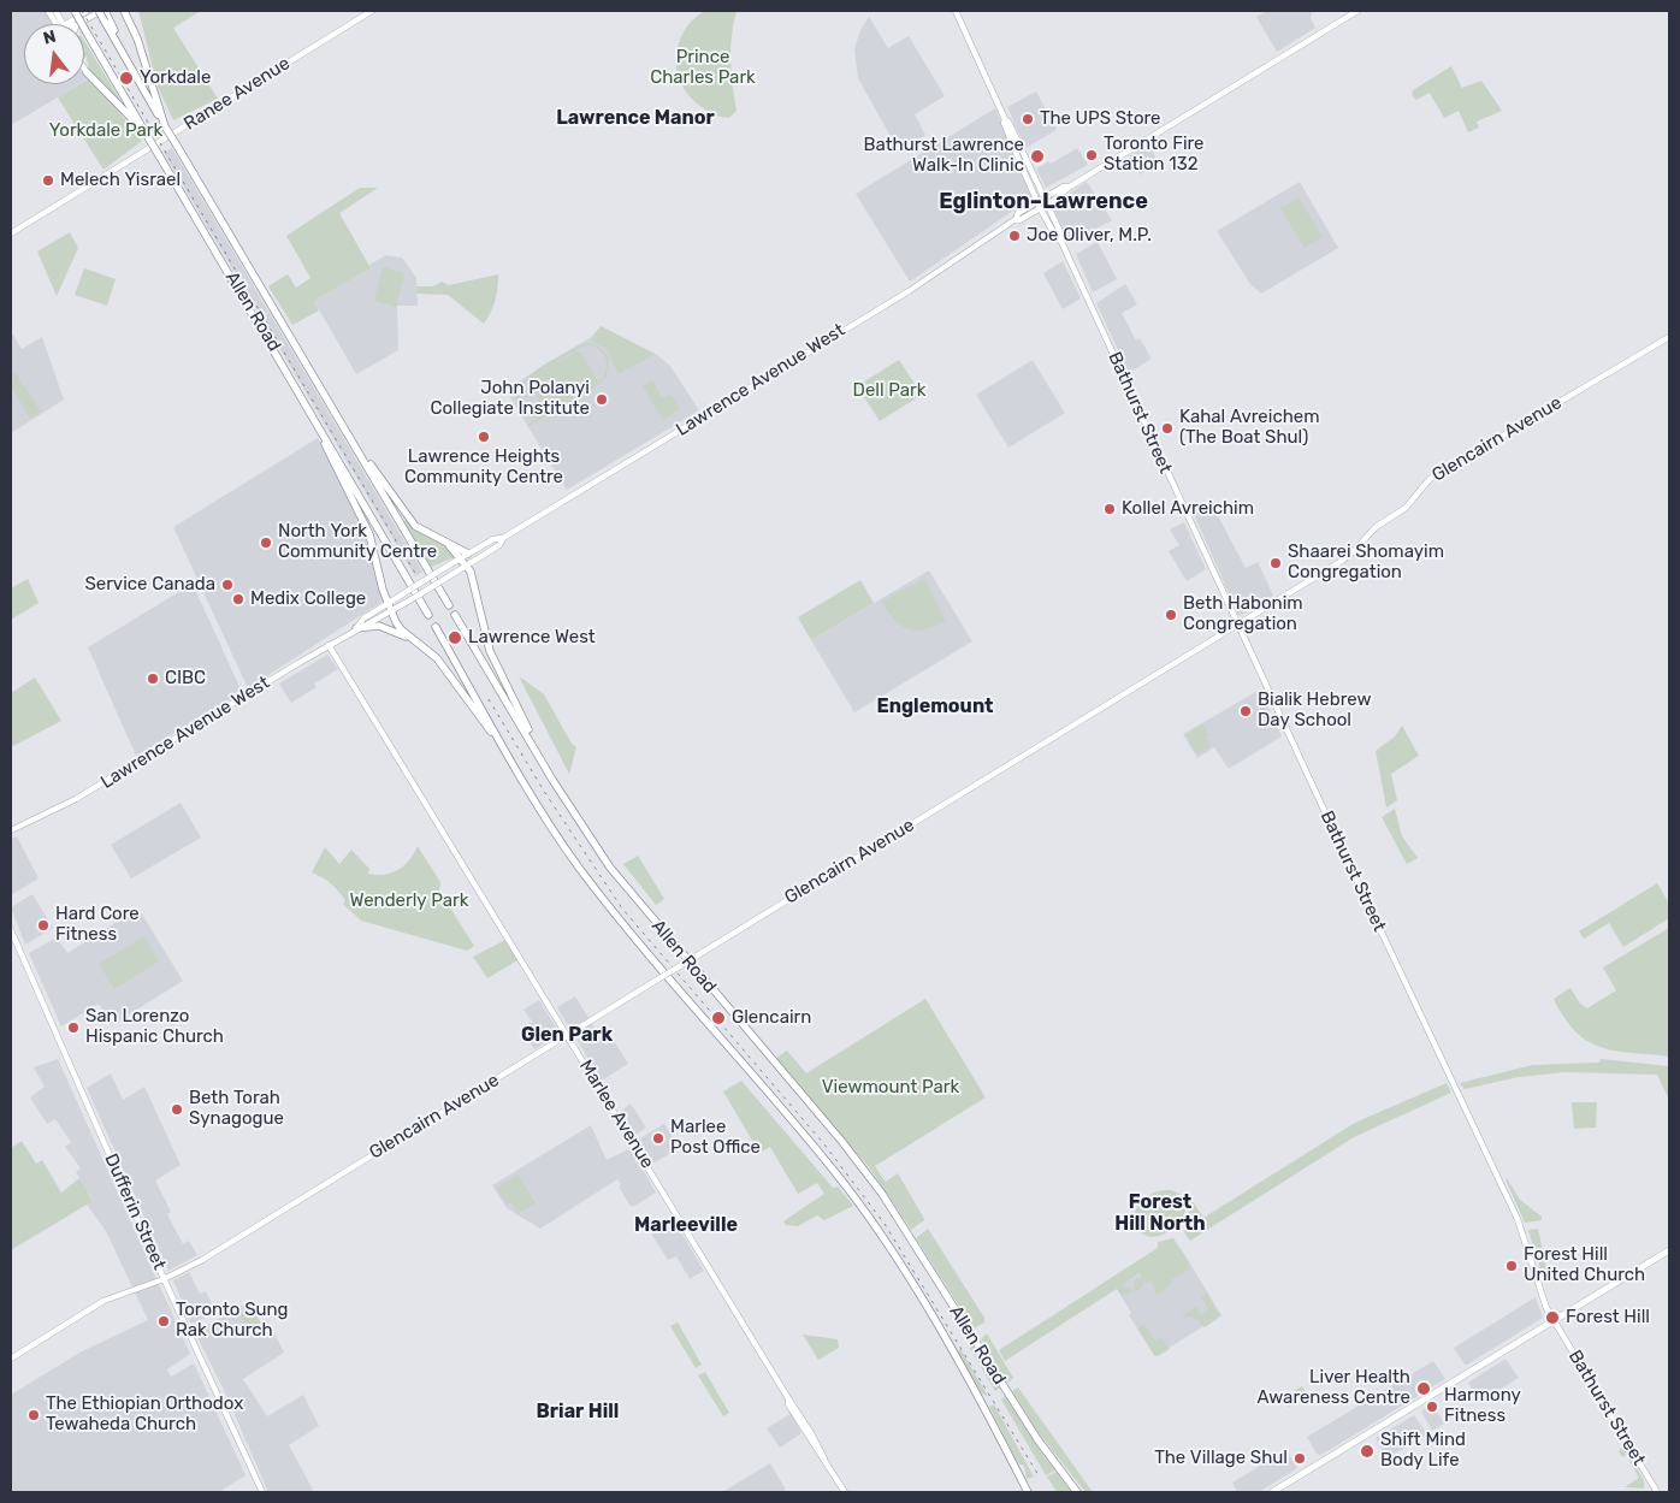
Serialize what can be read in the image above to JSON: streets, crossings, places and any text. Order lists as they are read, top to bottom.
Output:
{
  "streets": {
    "highway": ["Allen Road"],
    "main road": [
      "Ranee Avenue",
      "Lawrence Avenue West",
      "Bathurst Street",
      "Glencairn Avenue",
      "Marlee Avenue",
      "Dufferin Street"
    ]
  },
  "crossings": [
    ["Lawrence Avenue West", "Bathurst Street"],
    ["Lawrence Avenue West", "Marlee Avenue"],
    ["Bathurst Street", "Glencairn Avenue"],
    ["Glencairn Avenue", "Marlee Avenue"],
    ["Glencairn Avenue", "Dufferin Street"]
  ],
  "districts": [
    "Lawrence Manor",
    "Eglinton–Lawrence",
    "Englemount",
    "Glen Park",
    "Forest Hill North",
    "Marleeville",
    "Briar Hill"
  ],
  "parks": [
    "Prince Charles Park",
    "Yorkdale Park",
    "Dell Park",
    "Wenderly Park",
    "Viewmount Park"
  ],
  "places": [
    "Yorkdale",
    "The UPS Store",
    "Toronto Fire Station 132",
    "Bathurst Lawrence Walk-In Clinic",
    "Melech Yisrael",
    "Joe Oliver, M.P.",
    "John Polanyi Collegiate Institute",
    "Kahal Avreichem (The Boat Shul)",
    "Lawrence Heights Community Centre",
    "Kollel Avreichim",
    "North York Community Centre",
    "Shaarei Shomayim Congregation",
    "Service Canada",
    "Medix College",
    "Beth Habonim Congregation",
    "Lawrence West",
    "CIBC",
    "Bialik Hebrew Day School",
    "Hard Core Fitness",
    "Glencairn",
    "San Lorenzo Hispanic Church",
    "Beth Torah Synagogue",
    "Marlee Post Office",
    "Forest Hill United Church",
    "Forest Hill",
    "Toronto Sung Rak Church",
    "Liver Health Awareness Centre",
    "Harmony Fitness",
    "The Ethiopian Orthodox Tewaheda Church",
    "Shift Mind Body Life",
    "The Village Shul"
  ],
  "north": "top"
}
